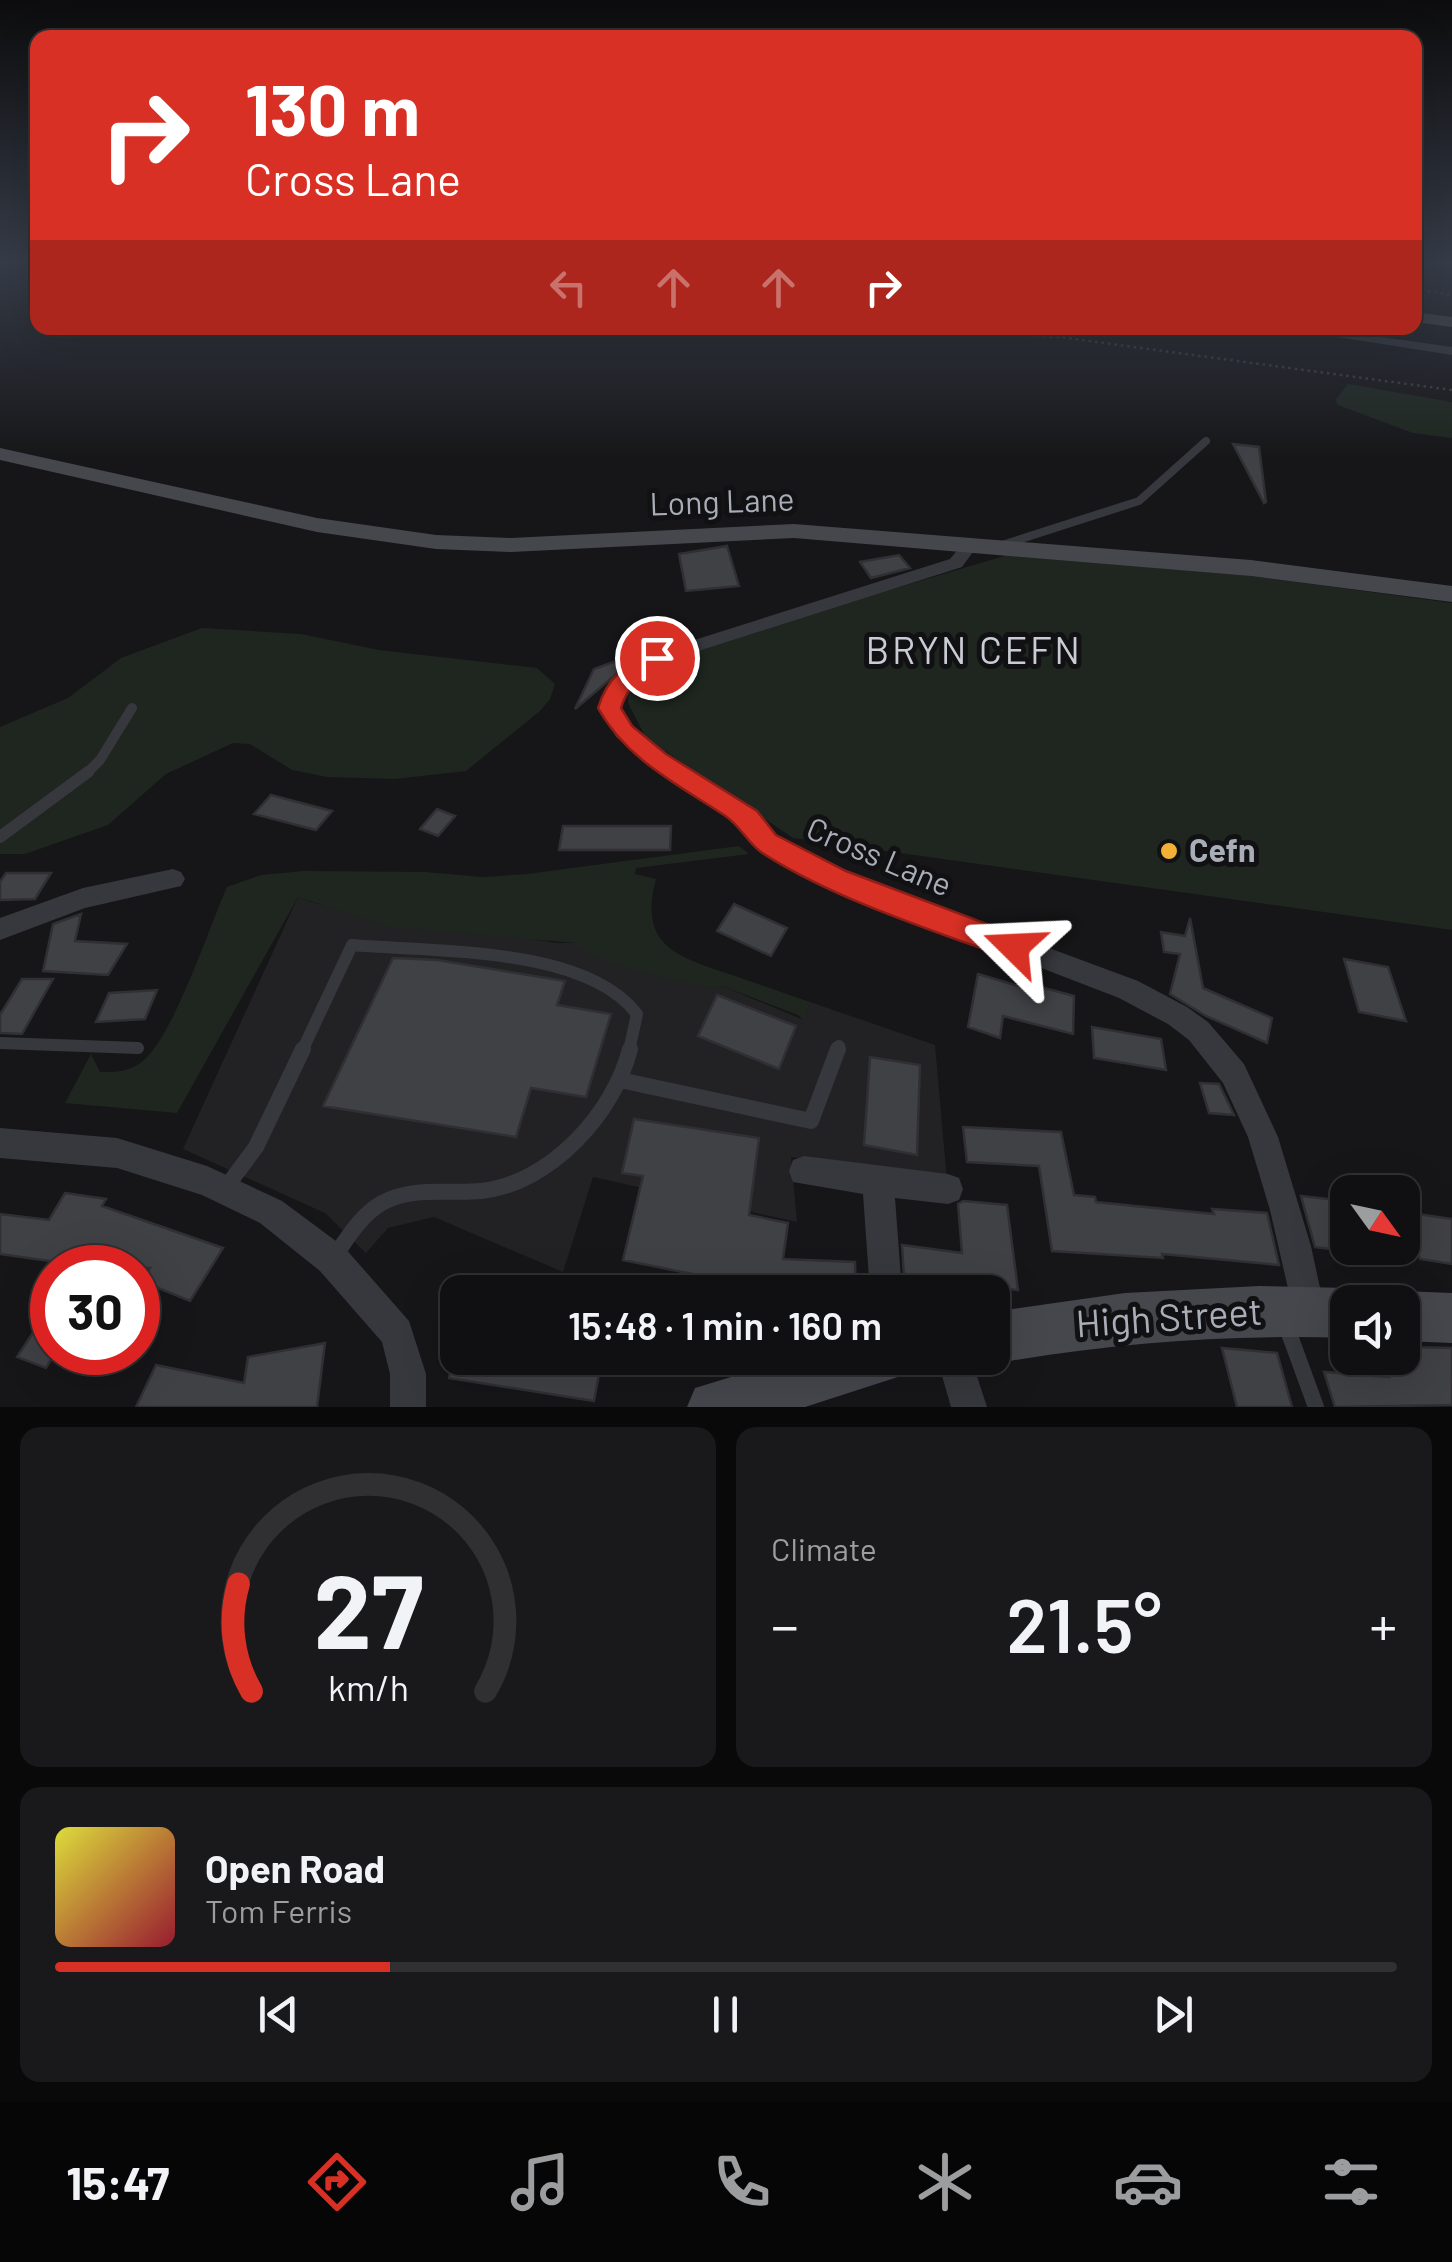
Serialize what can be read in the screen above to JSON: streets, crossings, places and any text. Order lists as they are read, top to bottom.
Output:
{
  "streets": {
    "street": ["Long Lane", "Cross Lane", "High Street"]
  },
  "crossings": [
    ["Long Lane", "Cross Lane"],
    ["Cross Lane", "High Street"]
  ],
  "districts": ["BRYN CEFN"],
  "places": ["Cefn"],
  "north": "bottom right",
  "page": {
    "turn": ["130 m", "Cross Lane"],
    "limit": "30",
    "trip": "15:48 · 1 min · 160 m",
    "tile": "Climate",
    "heat": ["−", "21.5°", "+"],
    "song": ["Open Road", "Tom Ferris"],
    "tabs": "15:47",
    "gauge": ["27", "km/h"]
  }
}
